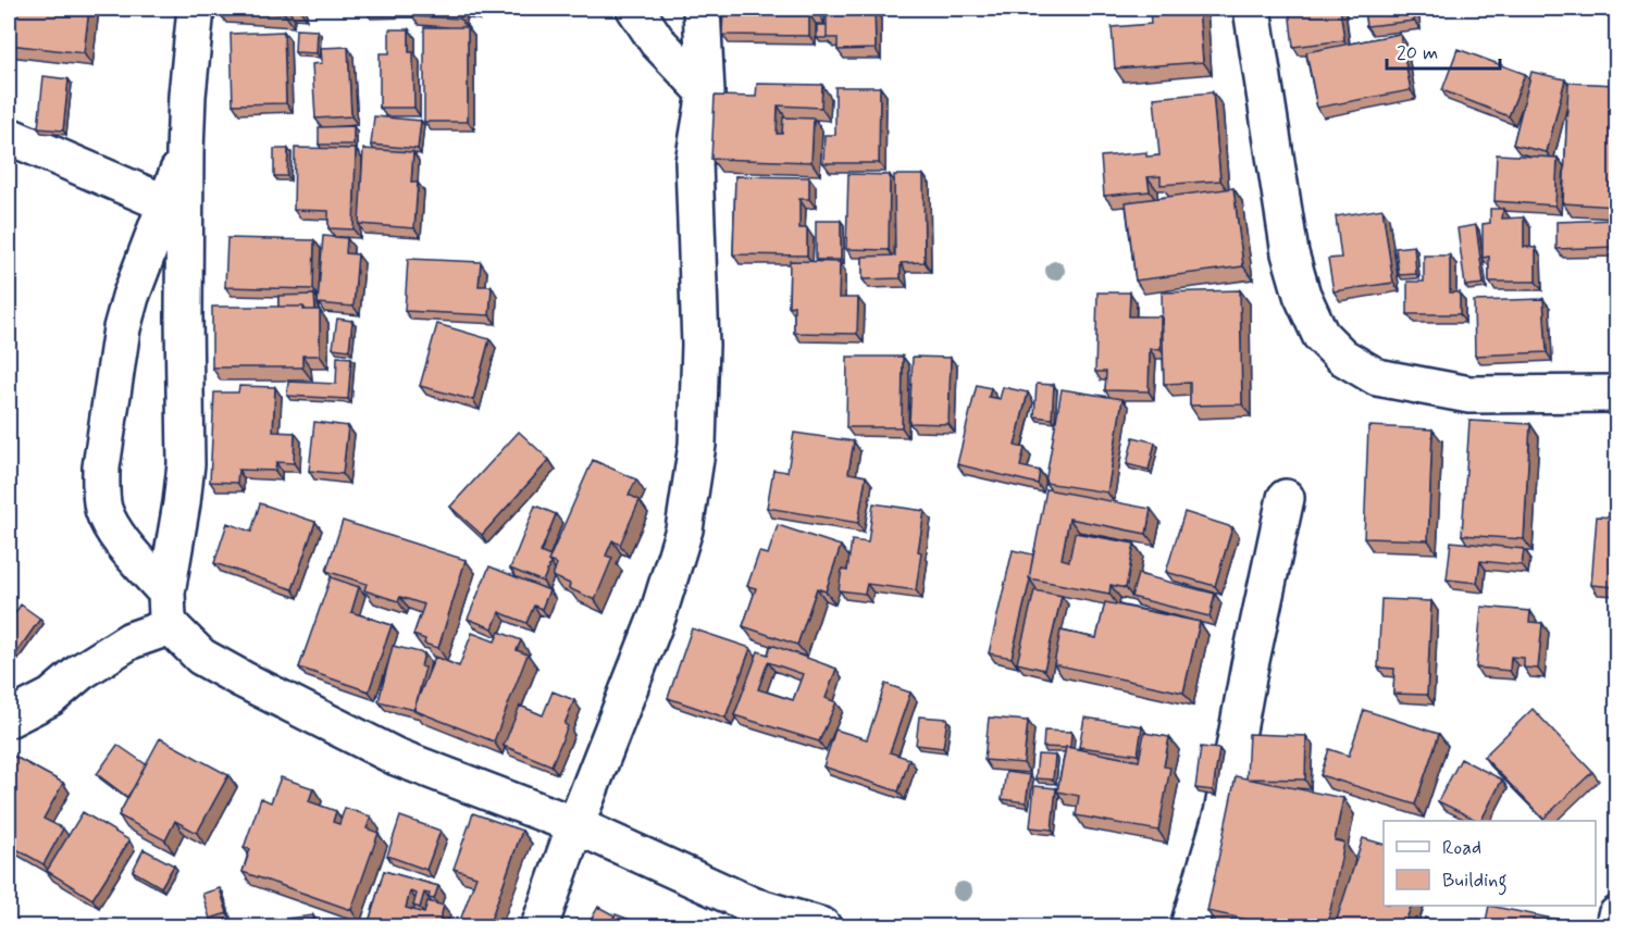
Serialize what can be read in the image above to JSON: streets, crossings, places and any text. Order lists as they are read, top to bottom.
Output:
{
  "legend": ["Road", "Building"],
  "scale_bar": "20 m"
}
